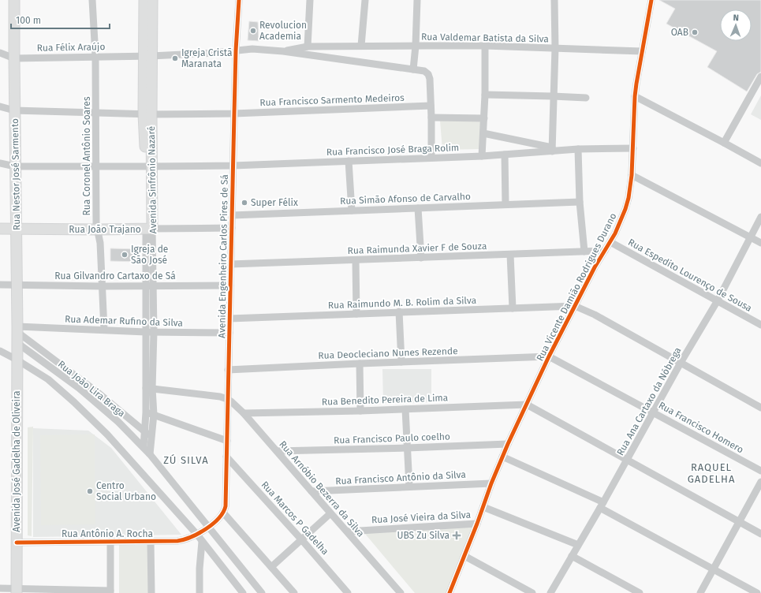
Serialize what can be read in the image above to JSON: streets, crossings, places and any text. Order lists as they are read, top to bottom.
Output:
{
  "streets": {
    "main road": [
      "Rua Nestor José Sarmento",
      "Avenida Sinfrônio Nazaré",
      "Rua João Trajano",
      "Avenida José Gadelha de Oliveira"
    ],
    "street": [
      "Rua Valdemar Batista da Silva",
      "Rua Félix Araújo",
      "Rua Francisco Sarmento Medeiros",
      "Rua Francisco José Braga Rolim",
      "Rua Coronel Antônio Soares",
      "Rua Simão Afonso de Carvalho",
      "Rua Raimunda Xavier F de Souza",
      "Avenida Engenheiro Carlos Pires de Sá",
      "Rua Espedito Lourenço de Sousa",
      "Rua Gilvandro Cartaxo de Sá",
      "Rua Vicente Damião Rodrigues Durano",
      "Rua Raimundo M. B. Rolim da Silva",
      "Rua Ademar Rufino da Silva",
      "Rua Deocleciano Nunes Rezende",
      "Rua João Lira Braga",
      "Rua Benedito Pereira de Lima",
      "Rua Ana Cartaxo da Nóbrega",
      "Rua Francisco Homero",
      "Rua Francisco Paulo coelho",
      "Rua Francisco Antônio da Silva",
      "Rua Arnóbio Bezerra da Silva",
      "Rua José Vieira da Silva",
      "Rua Marcos P Gadelha",
      "Rua Antônio A. Rocha"
    ]
  },
  "crossings": [
    ["Rua Valdemar Batista da Silva", "Rua Vicente Damião Rodrigues Durano"],
    ["Rua Félix Araújo", "Rua Coronel Antônio Soares"],
    ["Rua Félix Araújo", "Rua Nestor José Sarmento"],
    ["Rua Félix Araújo", "Avenida Sinfrônio Nazaré"],
    ["Rua Félix Araújo", "Avenida Engenheiro Carlos Pires de Sá"],
    ["Rua Francisco Sarmento Medeiros", "Rua Coronel Antônio Soares"],
    ["Rua Francisco Sarmento Medeiros", "Rua Nestor José Sarmento"],
    ["Rua Francisco Sarmento Medeiros", "Avenida Sinfrônio Nazaré"],
    ["Rua Francisco Sarmento Medeiros", "Avenida Engenheiro Carlos Pires de Sá"],
    ["Rua Francisco José Braga Rolim", "Rua Coronel Antônio Soares"],
    ["Rua Francisco José Braga Rolim", "Rua Nestor José Sarmento"],
    ["Rua Francisco José Braga Rolim", "Avenida Sinfrônio Nazaré"],
    ["Rua Francisco José Braga Rolim", "Avenida Engenheiro Carlos Pires de Sá"],
    ["Rua Francisco José Braga Rolim", "Rua Vicente Damião Rodrigues Durano"],
    ["Rua Coronel Antônio Soares", "Rua João Trajano"],
    ["Rua Coronel Antônio Soares", "Rua Gilvandro Cartaxo de Sá"],
    ["Rua Coronel Antônio Soares", "Rua Ademar Rufino da Silva"],
    ["Rua Nestor José Sarmento", "Rua João Trajano"],
    ["Rua Nestor José Sarmento", "Rua Gilvandro Cartaxo de Sá"],
    ["Rua Nestor José Sarmento", "Rua Ademar Rufino da Silva"],
    ["Rua Nestor José Sarmento", "Rua João Lira Braga"],
    ["Rua Nestor José Sarmento", "Avenida José Gadelha de Oliveira"],
    ["Avenida Sinfrônio Nazaré", "Rua João Trajano"],
    ["Avenida Sinfrônio Nazaré", "Rua Gilvandro Cartaxo de Sá"],
    ["Avenida Sinfrônio Nazaré", "Rua Ademar Rufino da Silva"],
    ["Avenida Sinfrônio Nazaré", "Rua João Lira Braga"],
    ["Rua Simão Afonso de Carvalho", "Avenida Engenheiro Carlos Pires de Sá"],
    ["Rua João Trajano", "Avenida Engenheiro Carlos Pires de Sá"],
    ["Rua Raimunda Xavier F de Souza", "Avenida Engenheiro Carlos Pires de Sá"],
    ["Rua Raimunda Xavier F de Souza", "Rua Vicente Damião Rodrigues Durano"],
    ["Avenida Engenheiro Carlos Pires de Sá", "Rua Gilvandro Cartaxo de Sá"],
    ["Avenida Engenheiro Carlos Pires de Sá", "Rua Raimundo M. B. Rolim da Silva"],
    ["Avenida Engenheiro Carlos Pires de Sá", "Rua Ademar Rufino da Silva"],
    ["Avenida Engenheiro Carlos Pires de Sá", "Rua Deocleciano Nunes Rezende"],
    ["Avenida Engenheiro Carlos Pires de Sá", "Rua Arnóbio Bezerra da Silva"],
    ["Avenida Engenheiro Carlos Pires de Sá", "Rua Marcos P Gadelha"],
    ["Avenida Engenheiro Carlos Pires de Sá", "Rua Antônio A. Rocha"],
    ["Rua Espedito Lourenço de Sousa", "Rua Vicente Damião Rodrigues Durano"],
    ["Rua Espedito Lourenço de Sousa", "Rua Ana Cartaxo da Nóbrega"],
    ["Rua Vicente Damião Rodrigues Durano", "Rua Raimundo M. B. Rolim da Silva"],
    ["Rua Vicente Damião Rodrigues Durano", "Rua Deocleciano Nunes Rezende"],
    ["Rua Vicente Damião Rodrigues Durano", "Rua Benedito Pereira de Lima"],
    ["Rua Vicente Damião Rodrigues Durano", "Rua Francisco Homero"],
    ["Rua Vicente Damião Rodrigues Durano", "Rua Francisco Paulo coelho"],
    ["Rua Vicente Damião Rodrigues Durano", "Rua Francisco Antônio da Silva"],
    ["Rua Vicente Damião Rodrigues Durano", "Rua José Vieira da Silva"],
    ["Rua Deocleciano Nunes Rezende", "Rua Francisco Homero"],
    ["Rua João Lira Braga", "Avenida José Gadelha de Oliveira"],
    ["Rua João Lira Braga", "Rua Antônio A. Rocha"],
    ["Rua Benedito Pereira de Lima", "Rua Arnóbio Bezerra da Silva"],
    ["Rua Ana Cartaxo da Nóbrega", "Rua Francisco Homero"],
    ["Rua Francisco Paulo coelho", "Rua Arnóbio Bezerra da Silva"],
    ["Avenida José Gadelha de Oliveira", "Rua Antônio A. Rocha"],
    ["Rua Francisco Antônio da Silva", "Rua Arnóbio Bezerra da Silva"],
    ["Rua Arnóbio Bezerra da Silva", "Rua José Vieira da Silva"]
  ],
  "districts": ["ZÚ SILVA", "RAQUEL GADELHA"],
  "places": {
    "other": [
      "Revolucion Academia",
      "OAB",
      "Igreja Cristã Maranata",
      "Super Félix",
      "Igreja de São José",
      "Centro Social Urbano"
    ],
    "health": ["UBS Zu Silva"]
  },
  "scale_bar": "100 m",
  "north": "top"
}
